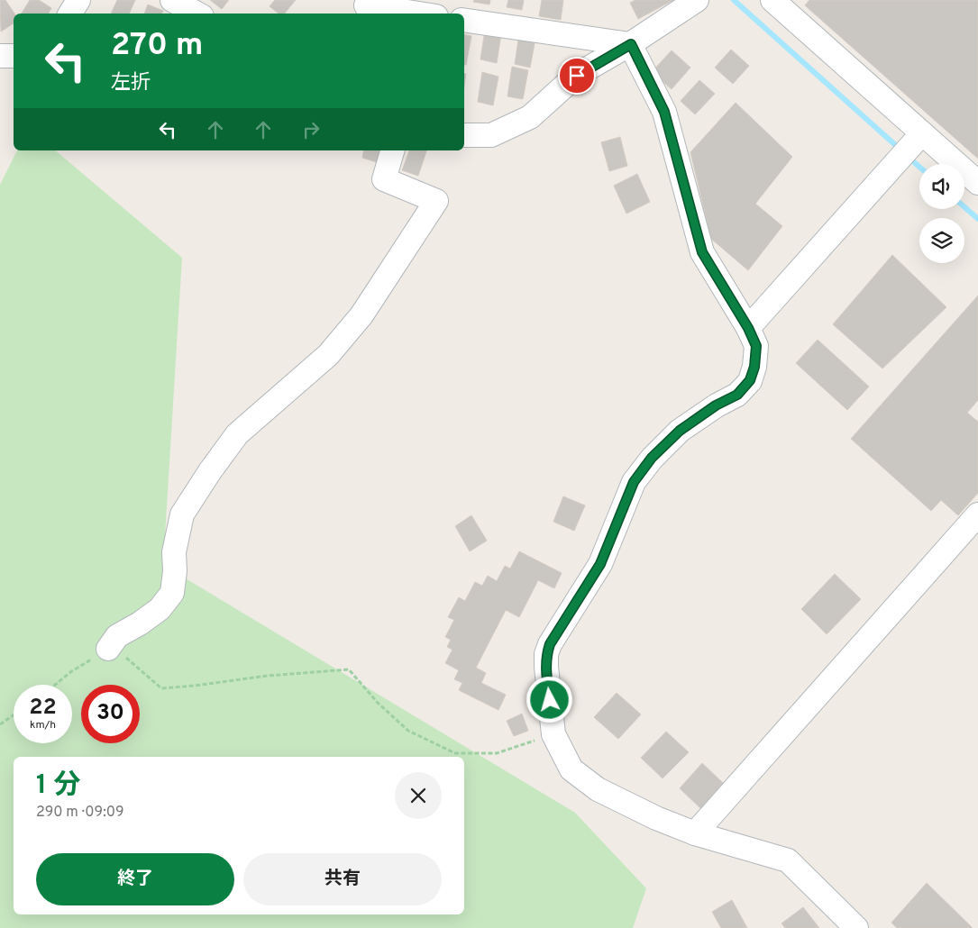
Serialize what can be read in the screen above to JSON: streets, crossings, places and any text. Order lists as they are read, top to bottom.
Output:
{
  "page": {
    "turn": ["270 m", "左折"],
    "speed": "22 km/h",
    "limit": "30",
    "heading": ["1 分", "290 m · 09:09"],
    "buttons": ["終了", "共有"]
  }
}
